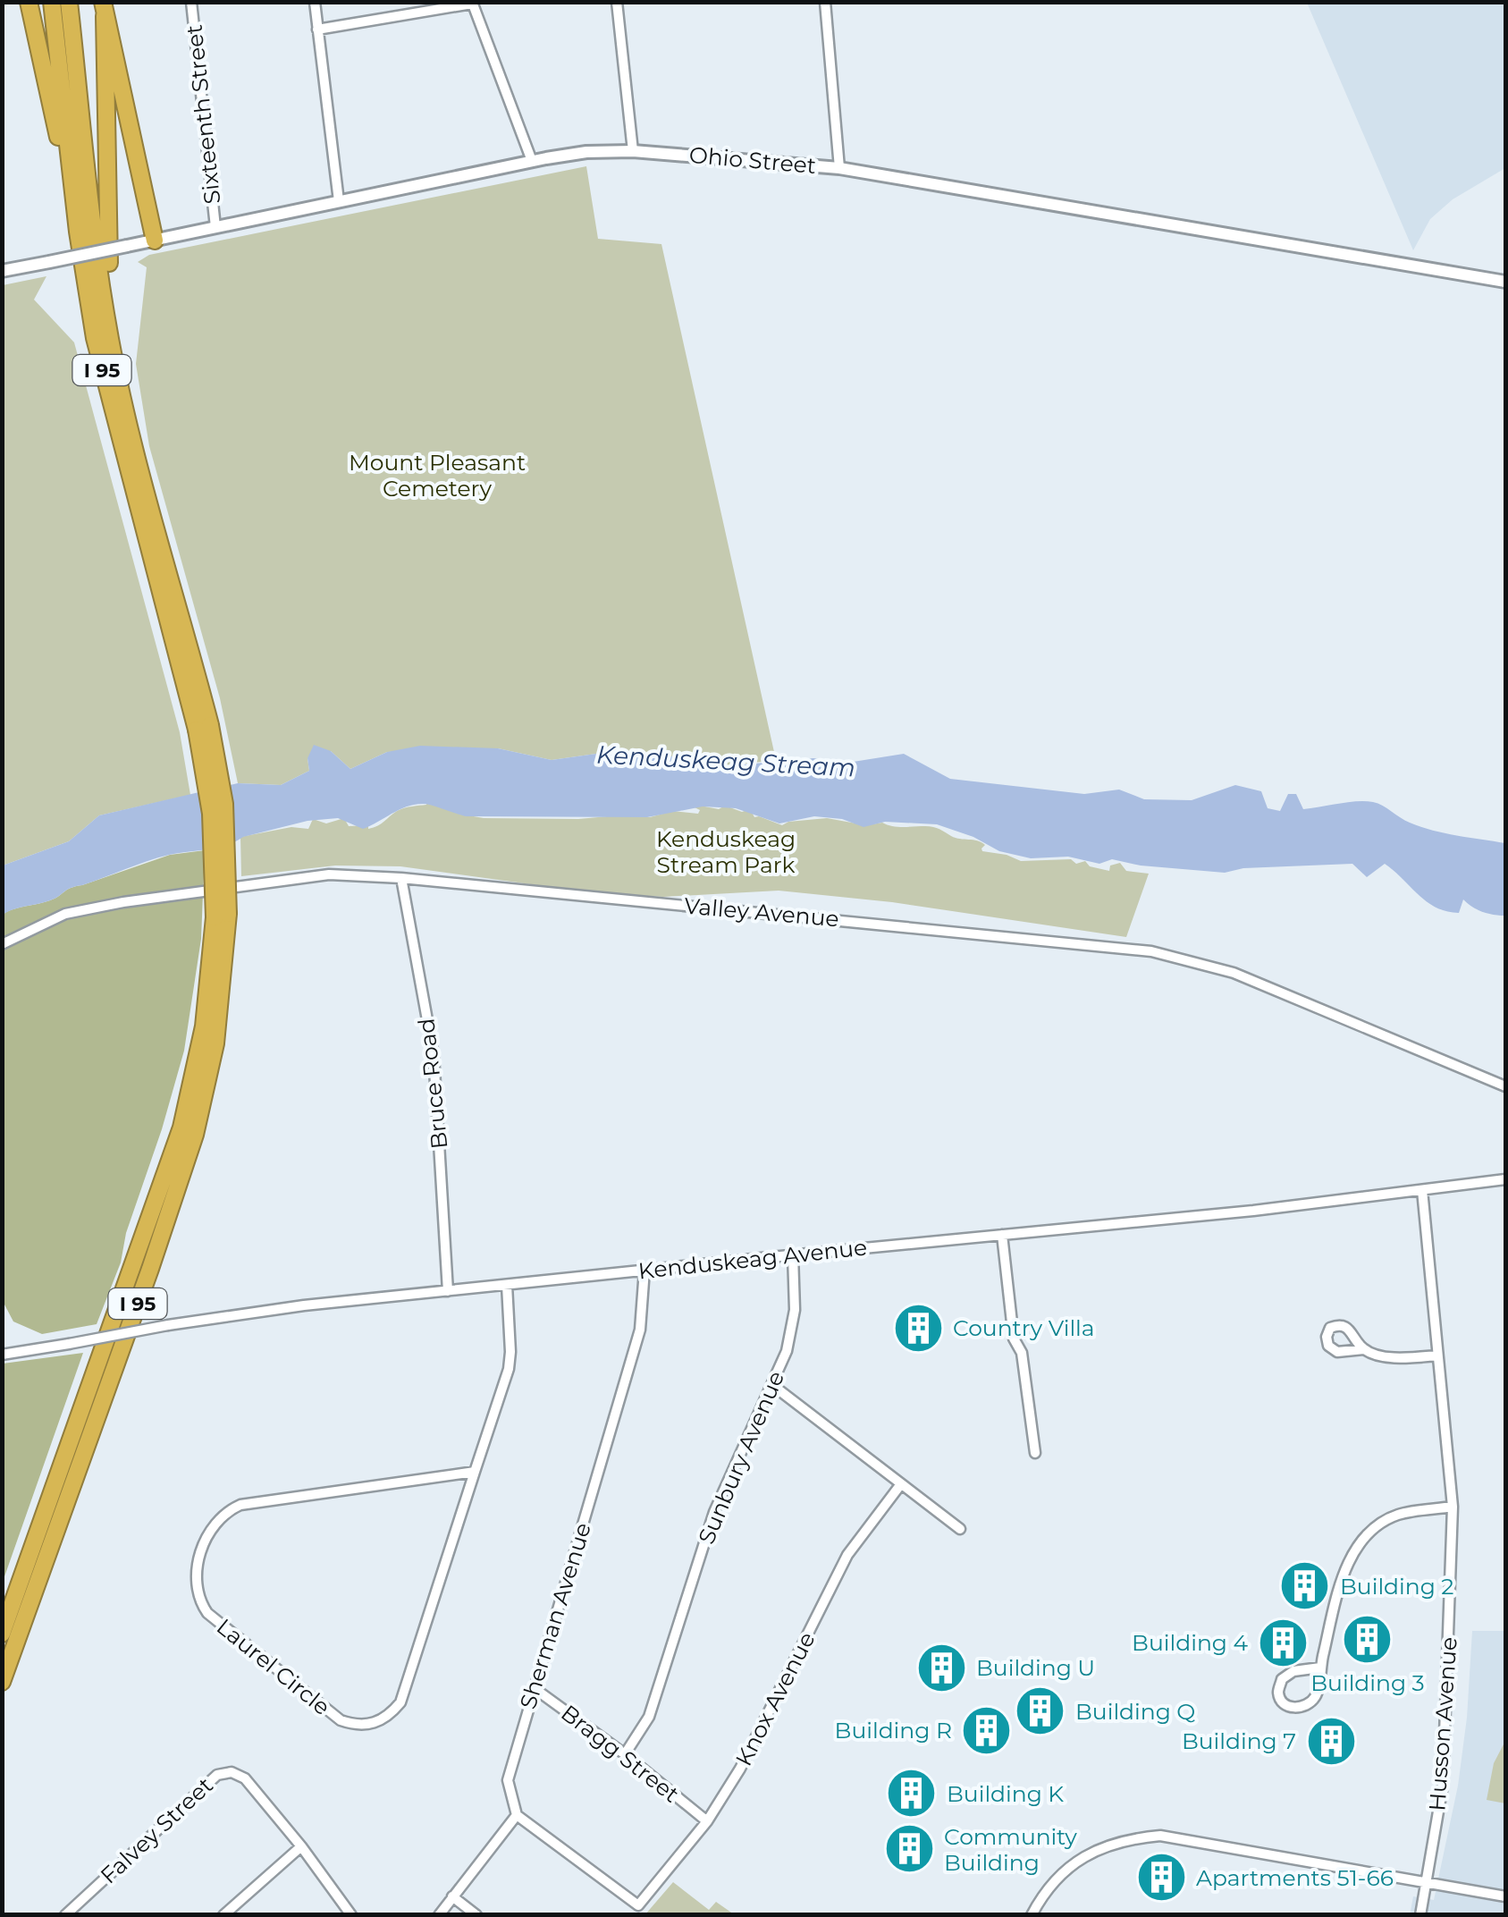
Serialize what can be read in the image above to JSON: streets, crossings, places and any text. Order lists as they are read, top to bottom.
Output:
{
  "streets": {
    "highway": ["I 95"],
    "street": [
      "Sixteenth Street",
      "Ohio Street",
      "Valley Avenue",
      "Bruce Road",
      "Kenduskeag Avenue",
      "Sunbury Avenue",
      "Sherman Avenue",
      "Laurel Circle",
      "Knox Avenue",
      "Husson Avenue",
      "Bragg Street",
      "Falvey Street"
    ]
  },
  "crossings": [
    ["Sixteenth Street", "Ohio Street"],
    ["Valley Avenue", "Bruce Road"],
    ["Bruce Road", "Kenduskeag Avenue"],
    ["Kenduskeag Avenue", "Sunbury Avenue"],
    ["Kenduskeag Avenue", "Sherman Avenue"],
    ["Kenduskeag Avenue", "Laurel Circle"],
    ["Kenduskeag Avenue", "Husson Avenue"],
    ["Sunbury Avenue", "Bragg Street"],
    ["Sherman Avenue", "Knox Avenue"],
    ["Sherman Avenue", "Bragg Street"],
    ["Knox Avenue", "Bragg Street"]
  ],
  "water": ["Kenduskeag Stream"],
  "parks": ["Mount Pleasant Cemetery", "Kenduskeag Stream Park"],
  "places": {
    "building": [
      "Country Villa",
      "Building 2",
      "Building 3",
      "Building 4",
      "Building U",
      "Building Q",
      "Building R",
      "Building 7",
      "Building K",
      "Community Building",
      "Apartments 51-66"
    ]
  }
}
